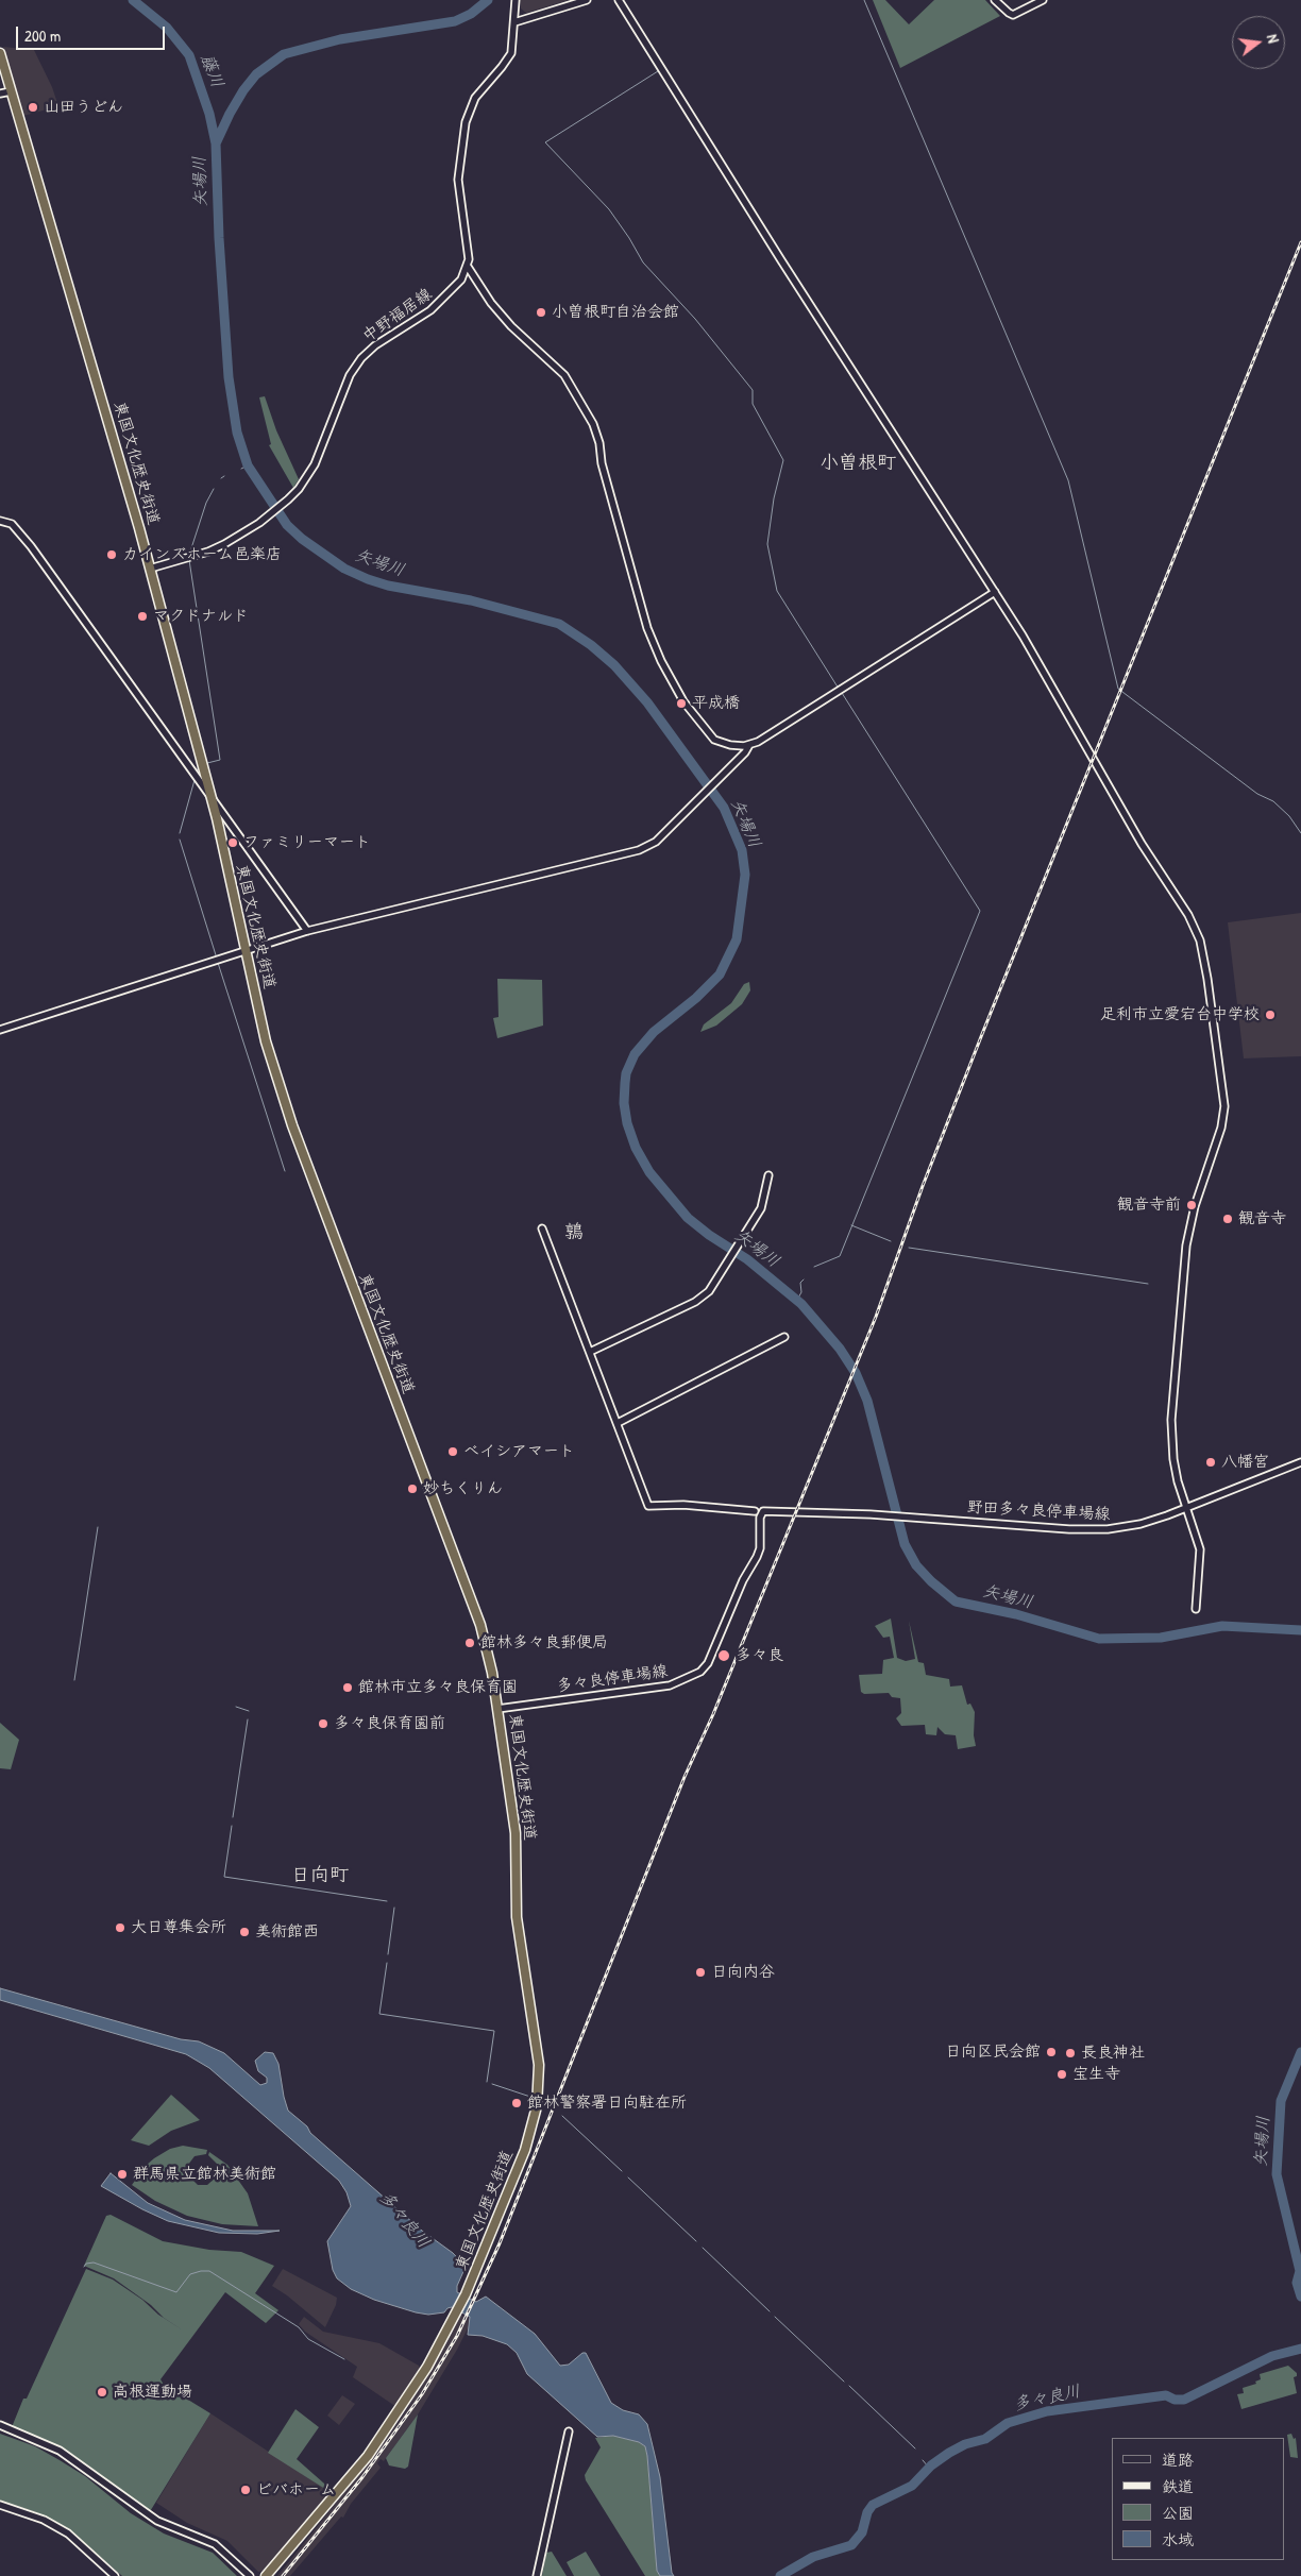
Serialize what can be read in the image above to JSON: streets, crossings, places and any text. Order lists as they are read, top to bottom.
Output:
{
  "streets": {
    "highway": ["東国文化歴史街道"],
    "street": ["中野福居線", "野田多々良停車場線", "多々良停車場線"]
  },
  "crossings": [
    ["中野福居線", "東国文化歴史街道"],
    ["東国文化歴史街道", "多々良停車場線"],
    ["野田多々良停車場線", "多々良停車場線"]
  ],
  "districts": ["小曽根町", "鶉", "日向町"],
  "water": ["藤川", "矢場川", "多々良川"],
  "places": [
    "山田うどん",
    "小曽根町自治会館",
    "カインズホーム邑楽店",
    "マクドナルド",
    "平成橋",
    "ファミリーマート",
    "足利市立愛宕台中学校",
    "観音寺前",
    "観音寺",
    "ベイシアマート",
    "八幡宮",
    "妙ちくりん",
    "館林多々良郵便局",
    "多々良",
    "館林市立多々良保育園",
    "多々良保育園前",
    "大日尊集会所",
    "美術館西",
    "日向内谷",
    "日向区民会館",
    "長良神社",
    "宝生寺",
    "館林警察署日向駐在所",
    "群馬県立館林美術館",
    "高根運動場",
    "ビバホーム"
  ],
  "legend": [
    "道路",
    "鉄道",
    "公園",
    "水域"
  ],
  "scale_bar": "200 m",
  "north": "right"
}
